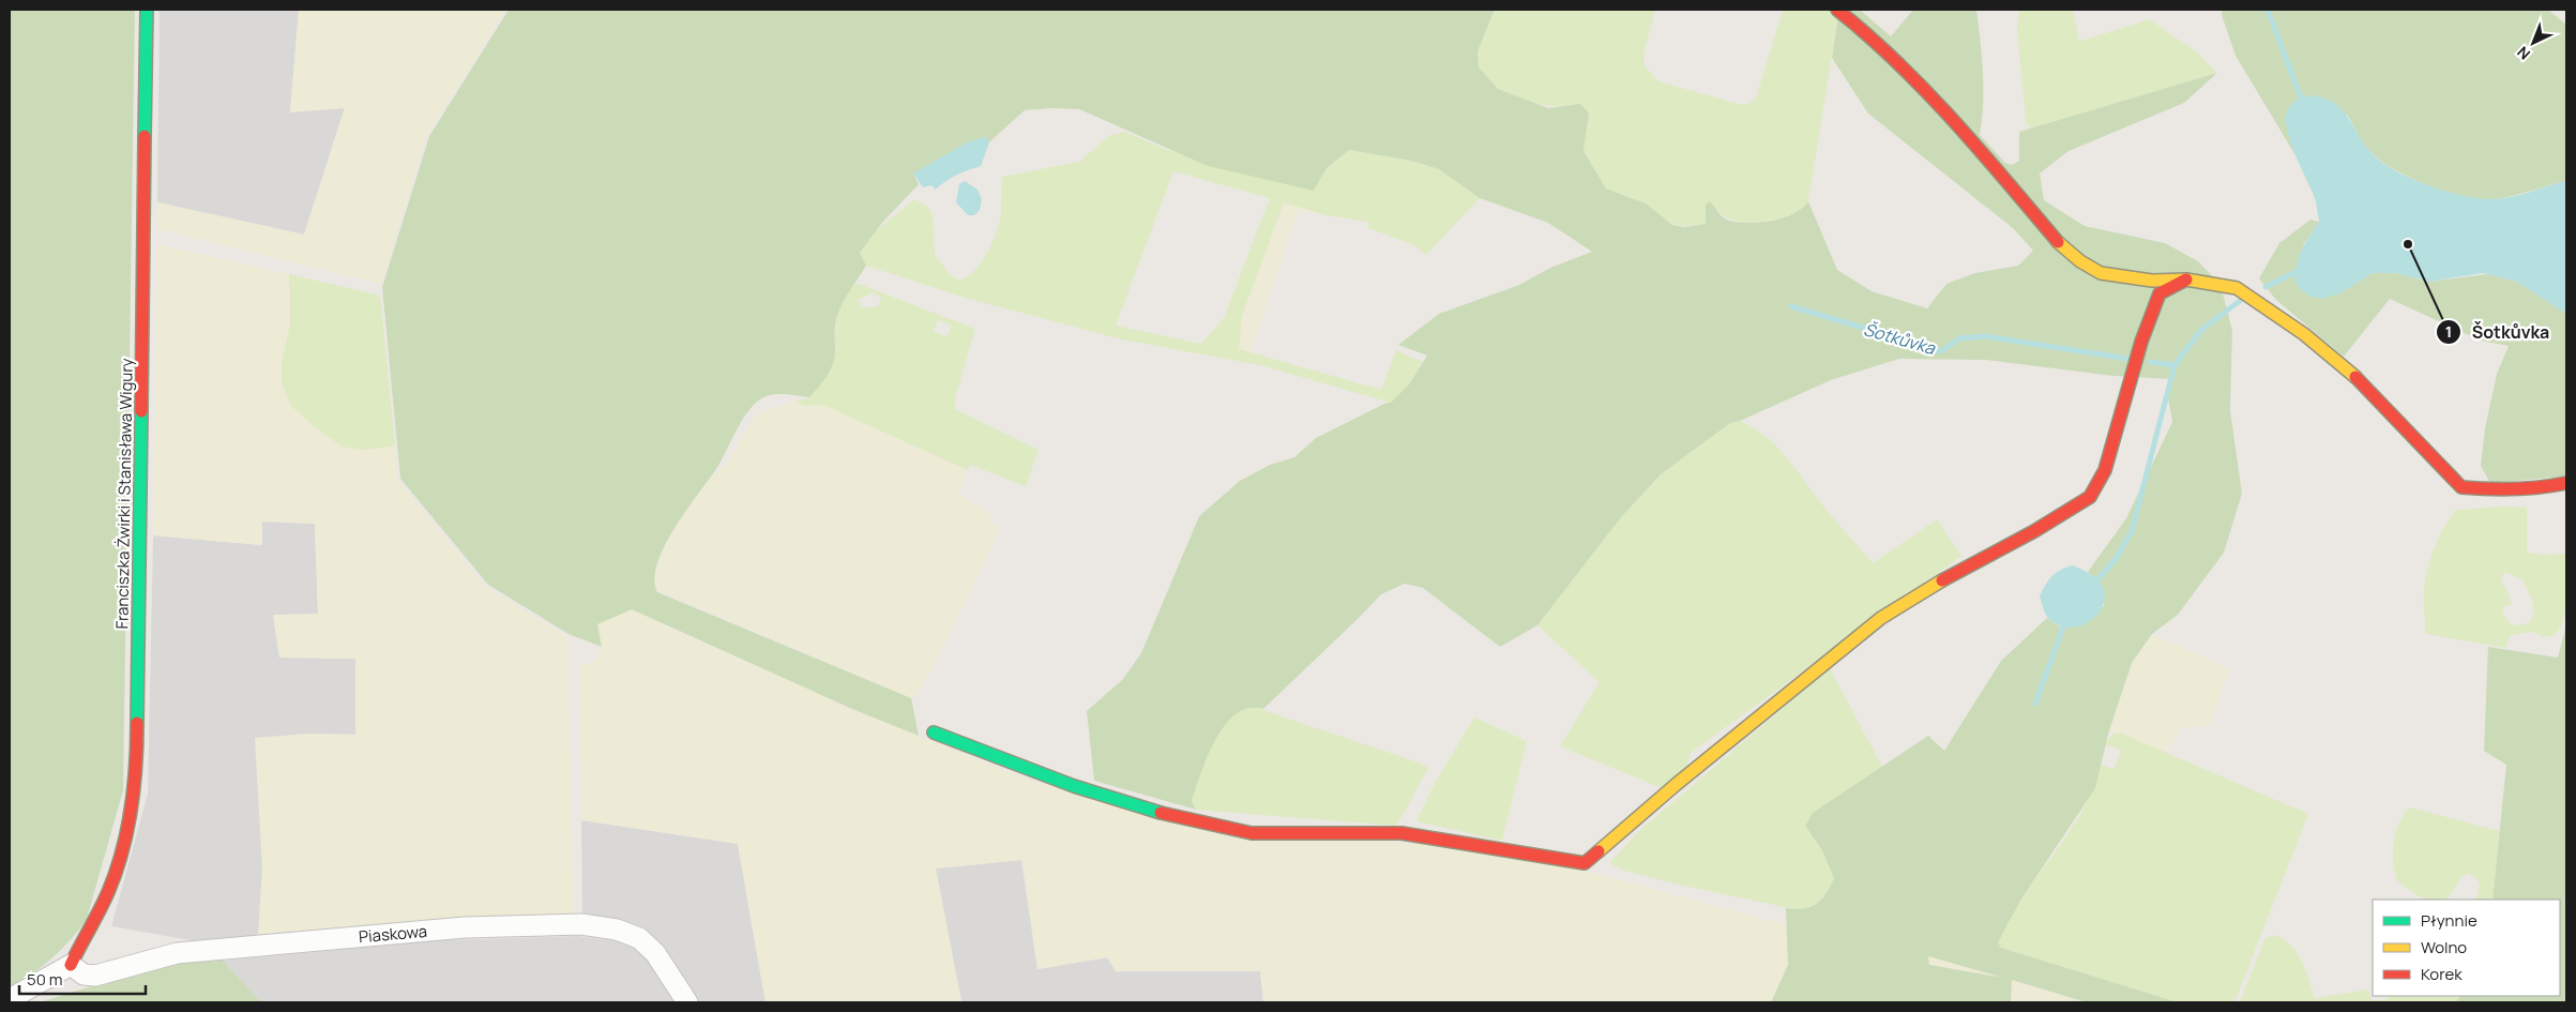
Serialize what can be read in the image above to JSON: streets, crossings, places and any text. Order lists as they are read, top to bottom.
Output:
{
  "streets": {
    "street": ["Franciszka Żwirki i Stanisława Wigury", "Piaskowa"]
  },
  "crossings": [
    ["Franciszka Żwirki i Stanisława Wigury", "Piaskowa"]
  ],
  "water": ["Šotkůvka"],
  "places": ["Šotkůvka"],
  "legend": ["Płynnie", "Wolno", "Korek"],
  "scale_bar": "50 m",
  "north": "bottom left"
}
